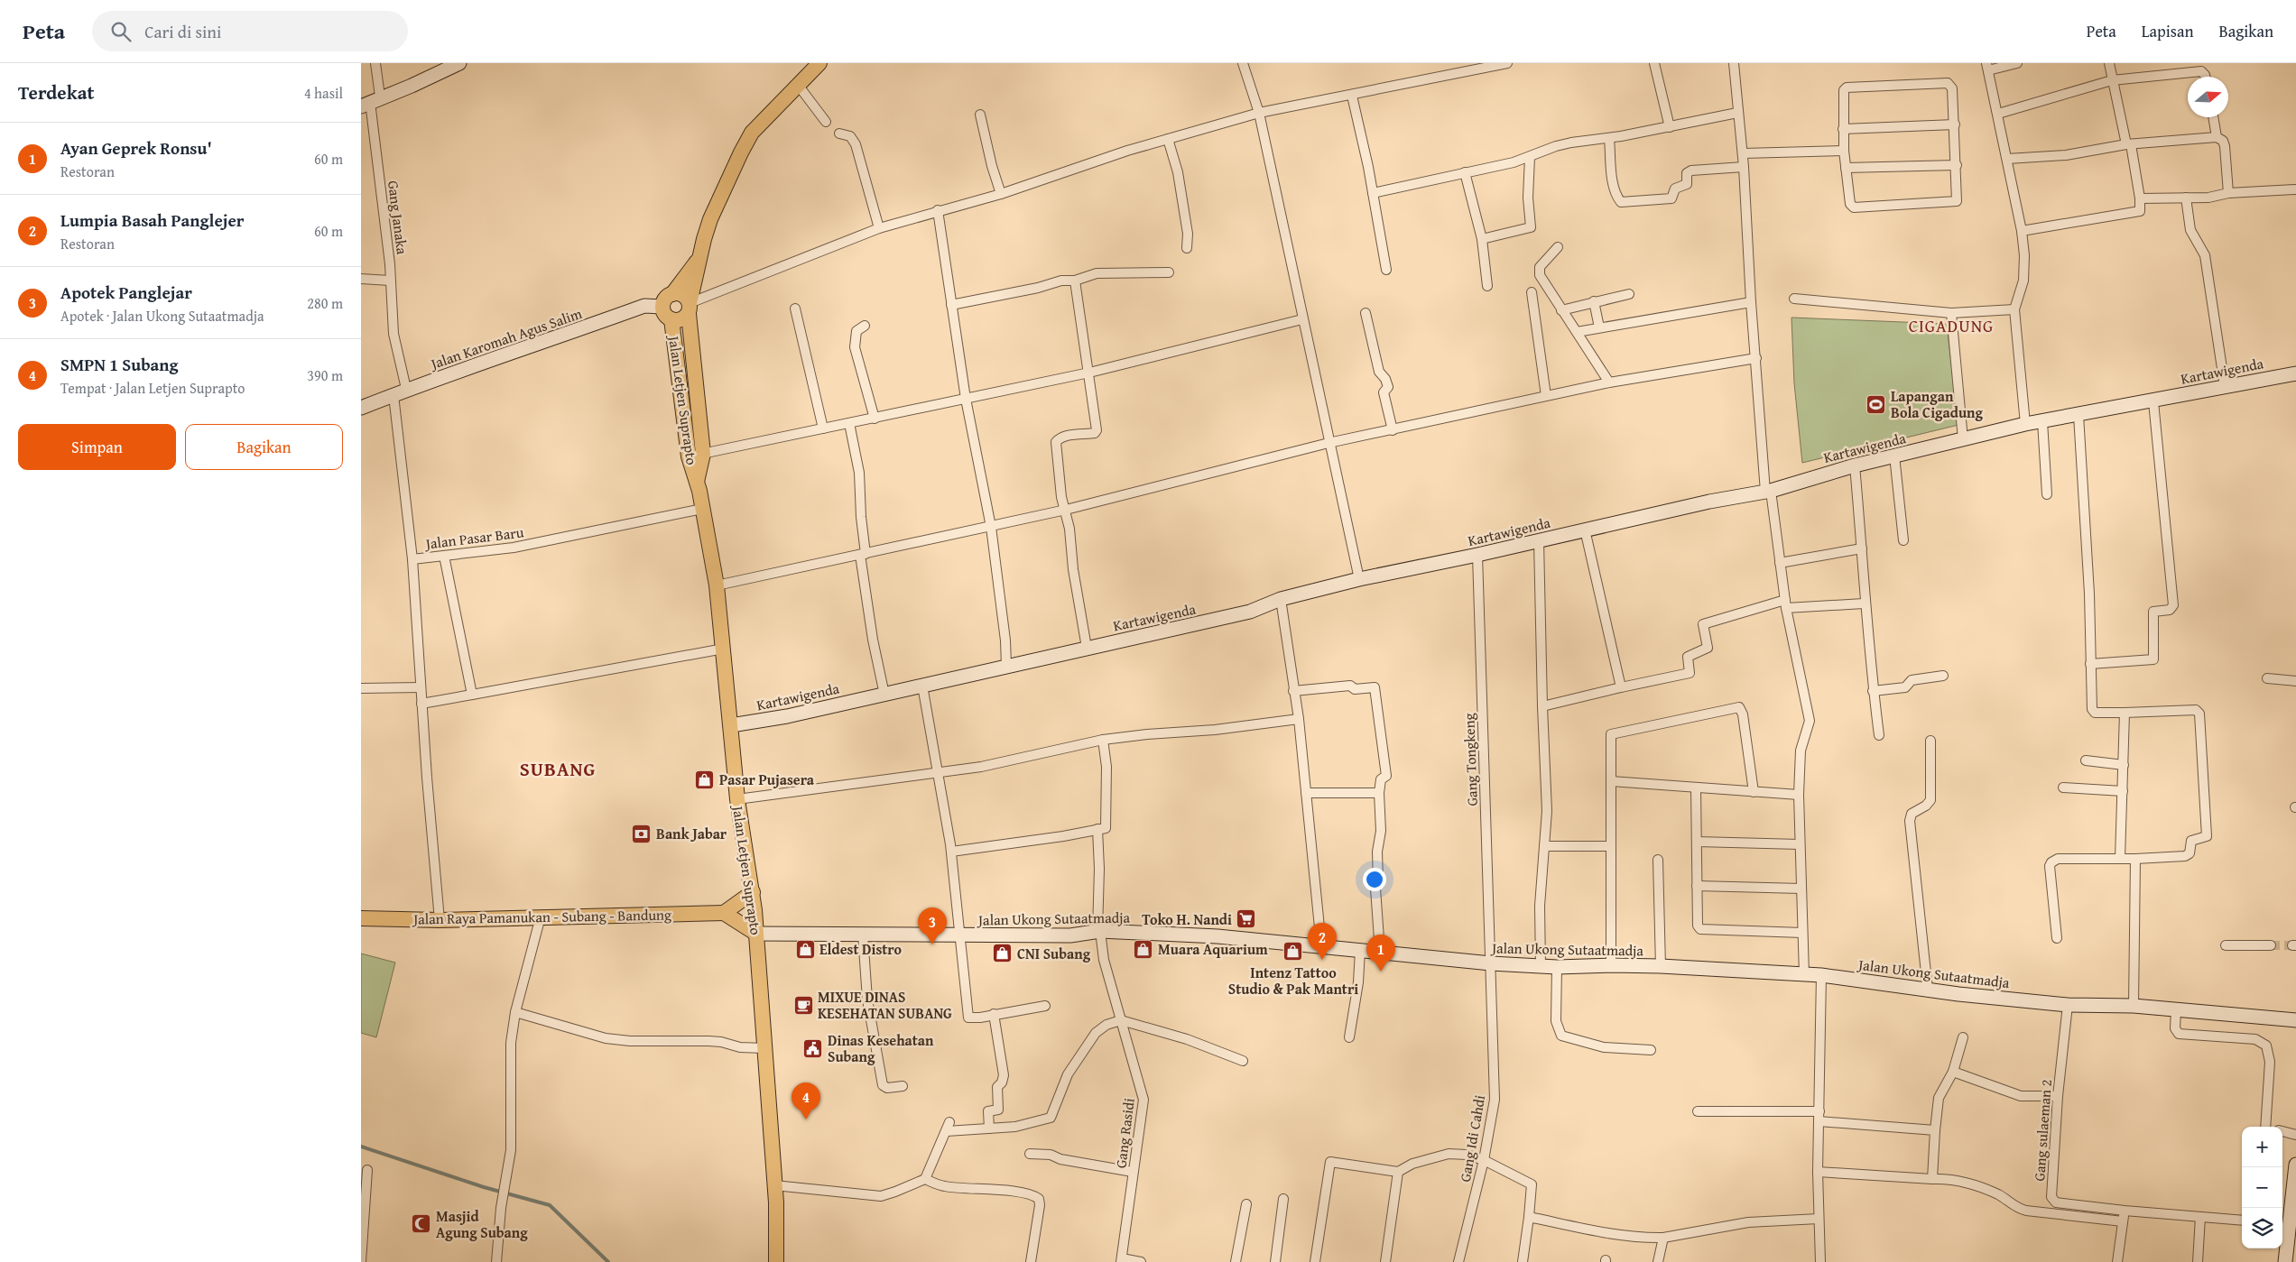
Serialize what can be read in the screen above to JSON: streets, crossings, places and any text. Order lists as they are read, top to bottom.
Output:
{
  "streets": {
    "main road": [
      "Jalan Karomah Agus Salim",
      "Kartawigenda",
      "Jalan Letjen Suprapto",
      "Jalan Raya Pamanukan - Subang - Bandung",
      "Jalan Ukong Sutaatmadja"
    ],
    "street": [
      "Gang Janaka",
      "Jalan Pasar Baru",
      "Gang Tongkeng",
      "Gang sulaeman 2",
      "Gang Rasidi",
      "Gang Idi Cahdi"
    ]
  },
  "crossings": [
    ["Gang Janaka", "Jalan Karomah Agus Salim"],
    ["Gang Janaka", "Jalan Pasar Baru"],
    ["Jalan Karomah Agus Salim", "Jalan Letjen Suprapto"],
    ["Jalan Karomah Agus Salim", "Jalan Pasar Baru"],
    ["Kartawigenda", "Jalan Letjen Suprapto"],
    ["Kartawigenda", "Gang Tongkeng"],
    ["Jalan Letjen Suprapto", "Jalan Pasar Baru"],
    ["Jalan Letjen Suprapto", "Jalan Ukong Sutaatmadja"],
    ["Gang Tongkeng", "Jalan Ukong Sutaatmadja"],
    ["Gang Tongkeng", "Gang Idi Cahdi"],
    ["Jalan Ukong Sutaatmadja", "Gang sulaeman 2"],
    ["Jalan Ukong Sutaatmadja", "Gang Rasidi"],
    ["Jalan Ukong Sutaatmadja", "Gang Idi Cahdi"]
  ],
  "districts": ["CIGADUNG", "SUBANG"],
  "places": {
    "sports": ["Lapangan Bola Cigadung"],
    "shop": [
      "Pasar Pujasera",
      "Eldest Distro",
      "Muara Aquarium",
      "Intenz Tattoo Studio & Pak Mantri",
      "CNI Subang"
    ],
    "bank": ["Bank Jabar"],
    "supermarket": ["Toko H. Nandi"],
    "cafe": ["MIXUE DINAS KESEHATAN SUBANG"],
    "public building": ["Dinas Kesehatan Subang"],
    "mosque": ["Masjid Agung Subang"]
  },
  "north": "right",
  "page": {
    "header": "Peta",
    "search": "Cari di sini",
    "nav": ["Peta", "Lapisan", "Bagikan"],
    "heading": ["Terdekat", "4 hasil"],
    "list": [
      {
        "mark": "1",
        "name": "Ayan Geprek Ronsu'",
        "note": "Restoran",
        "value": "60 m"
      },
      {
        "mark": "2",
        "name": "Lumpia Basah Panglejer",
        "note": "Restoran",
        "value": "60 m"
      },
      {
        "mark": "3",
        "name": "Apotek Panglejar",
        "note": "Apotek · Jalan Ukong Sutaatmadja",
        "value": "280 m"
      },
      {
        "mark": "4",
        "name": "SMPN 1 Subang",
        "note": "Tempat · Jalan Letjen Suprapto",
        "value": "390 m"
      }
    ],
    "buttons": ["Simpan", "Bagikan"],
    "pins": [
      "3",
      "2",
      "1",
      "4"
    ],
    "map_buttons": ["+", "−"]
  }
}
